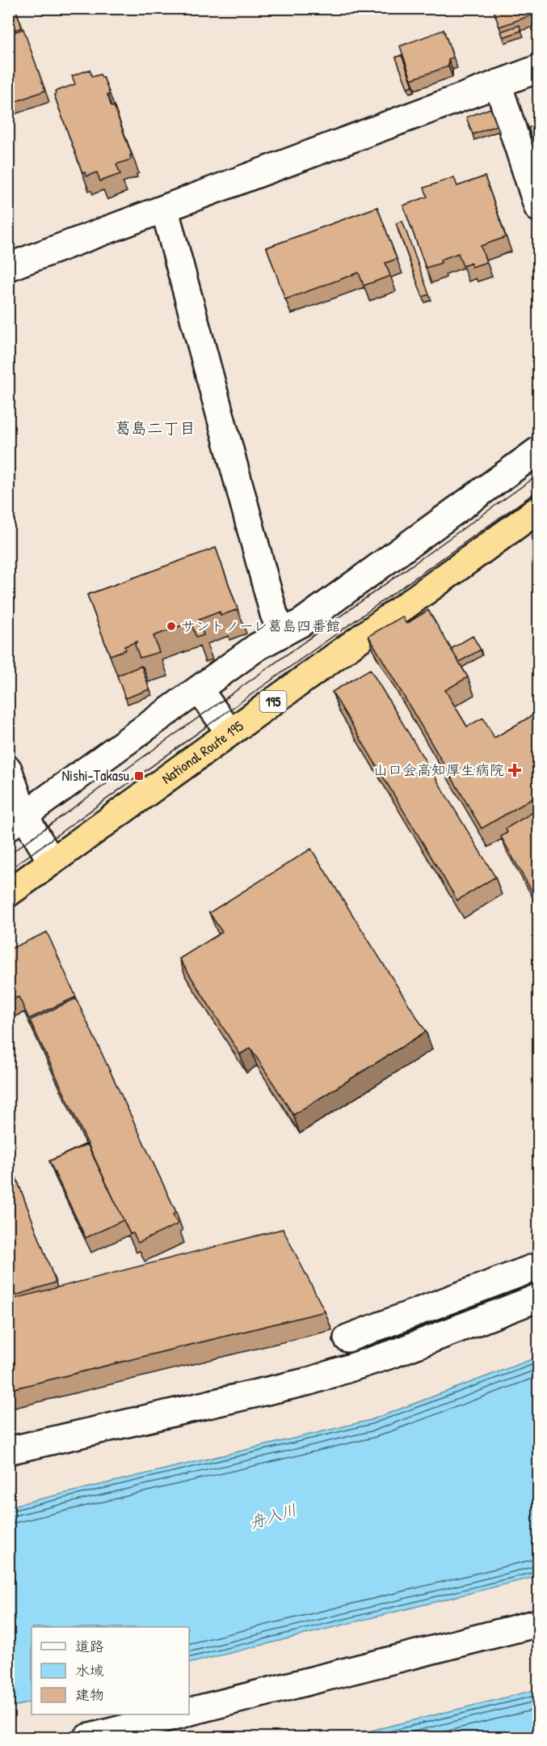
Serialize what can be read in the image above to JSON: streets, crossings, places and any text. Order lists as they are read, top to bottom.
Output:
{
  "streets": {
    "highway": ["195", "National Route 195"]
  },
  "districts": ["葛島二丁目"],
  "water": ["舟入川"],
  "places": {
    "other": ["サントノーレ葛島四番館"],
    "health": ["山口会高知厚生病院"],
    "transit": ["Nishi-Takasu"]
  },
  "legend": ["道路", "水域", "建物"]
}
